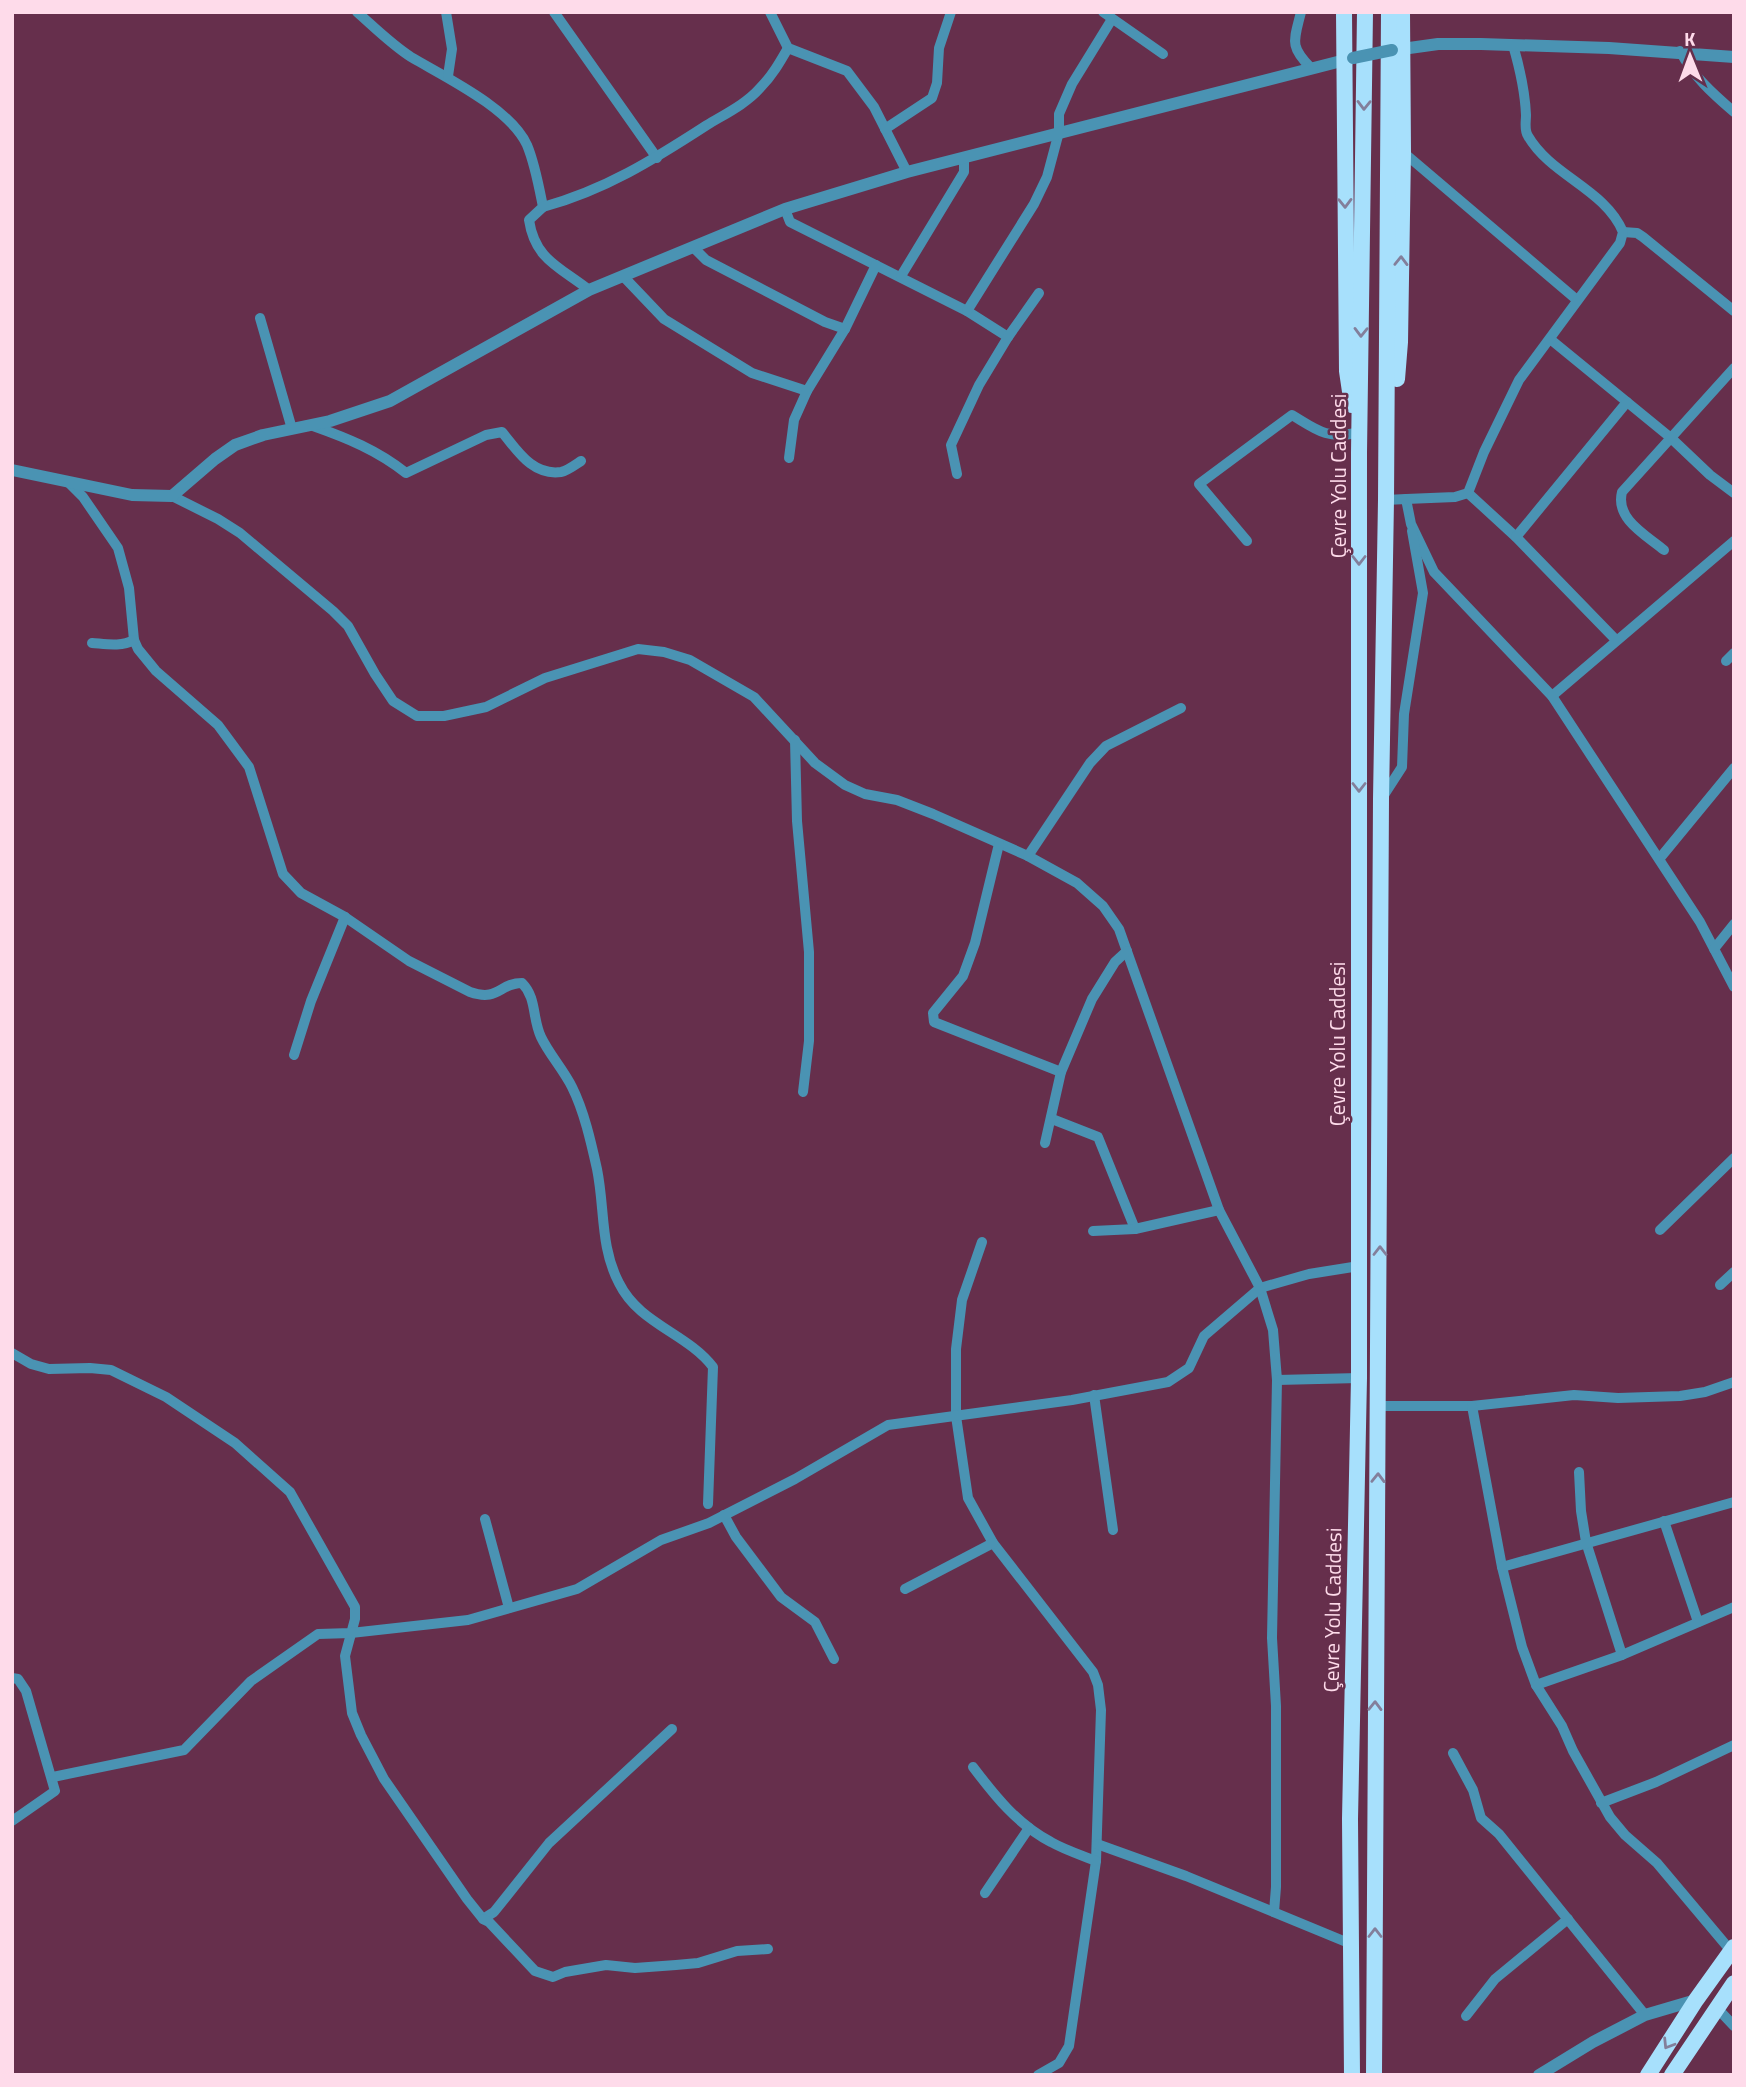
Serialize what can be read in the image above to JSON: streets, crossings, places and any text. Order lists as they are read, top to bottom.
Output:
{
  "streets": {
    "highway": ["Çevre Yolu Caddesi"]
  },
  "north": "top"
}
